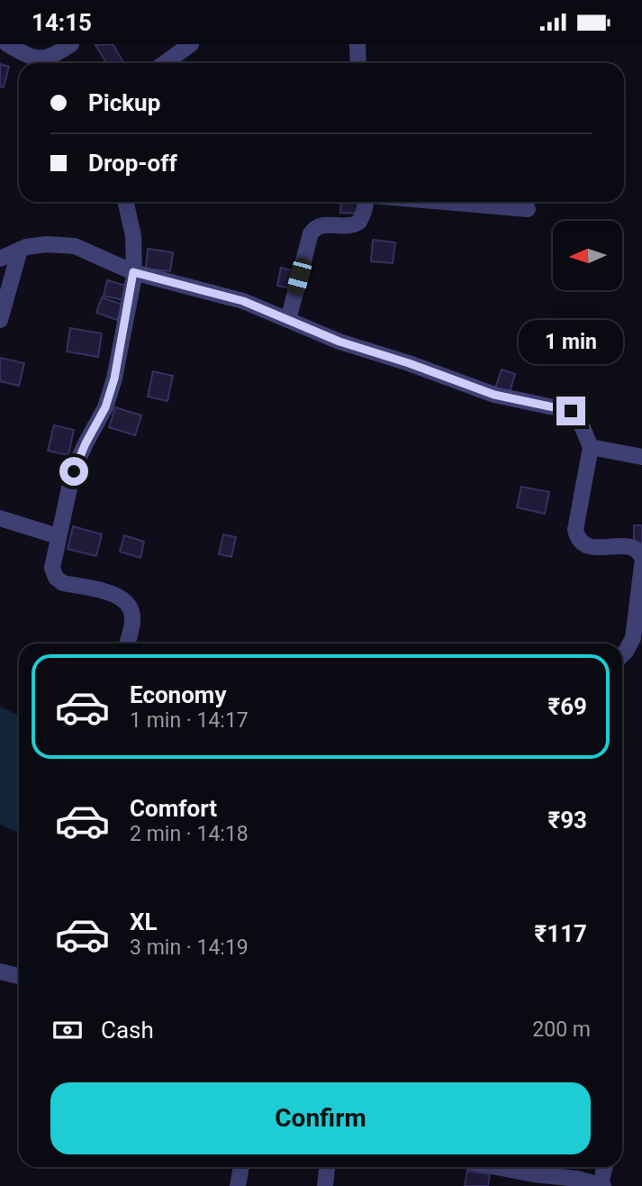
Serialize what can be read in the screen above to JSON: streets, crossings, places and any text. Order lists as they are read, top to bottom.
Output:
{
  "north": "left",
  "page": {
    "status": "14:15",
    "banner": ["Pickup", "Drop-off"],
    "bubble": "1 min",
    "list": [
      {
        "name": "Economy",
        "note": "1 min · 14:17",
        "value": "₹69"
      },
      {
        "name": "Comfort",
        "note": "2 min · 14:18",
        "value": "₹93"
      },
      {
        "name": "XL",
        "note": "3 min · 14:19",
        "value": "₹117"
      }
    ],
    "pay": ["Cash", "200 m"],
    "buttons": "Confirm"
  }
}
